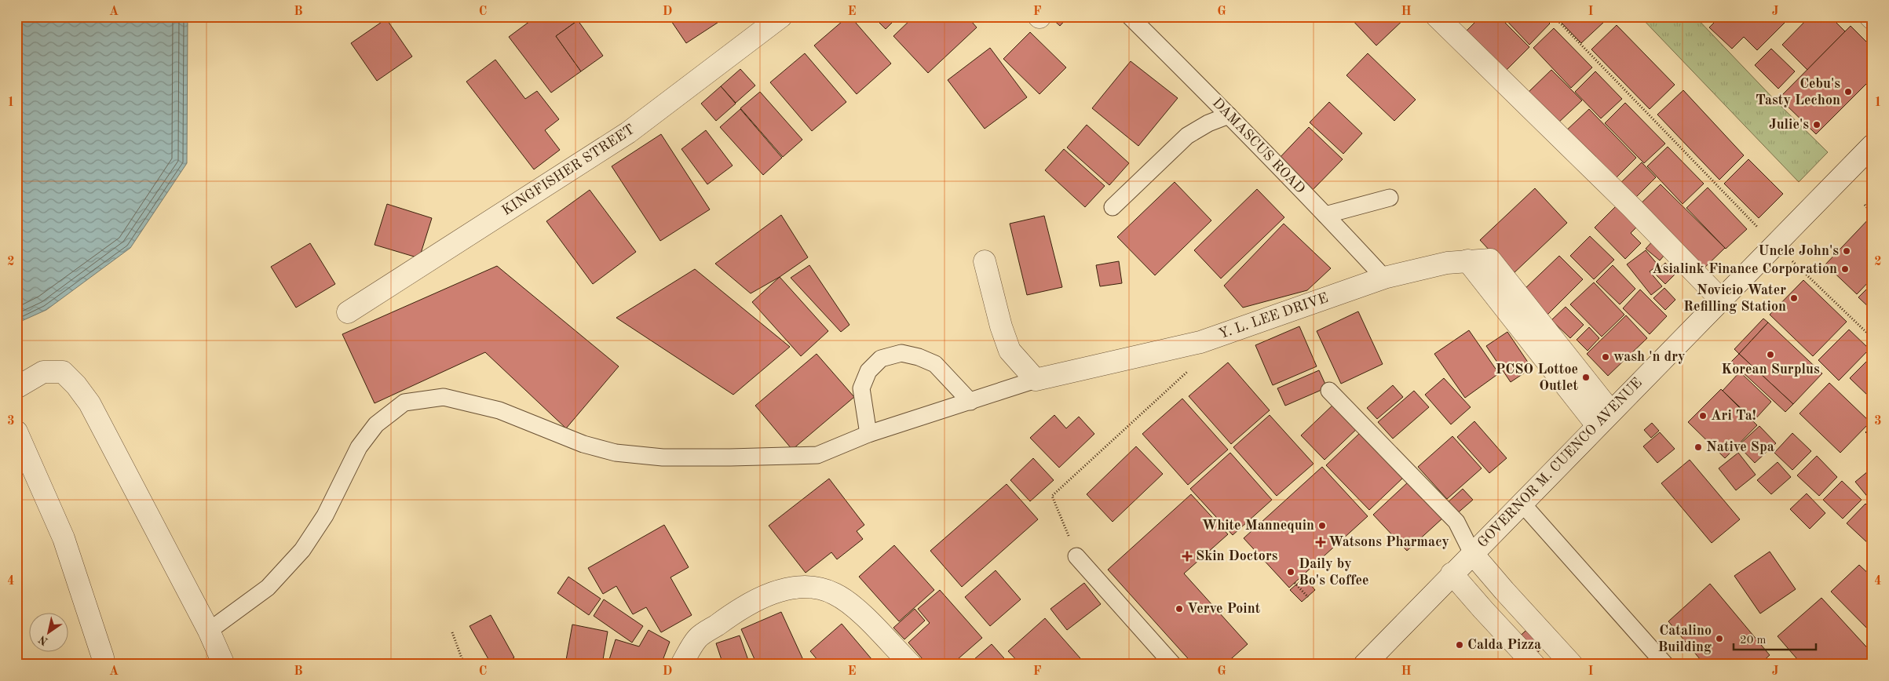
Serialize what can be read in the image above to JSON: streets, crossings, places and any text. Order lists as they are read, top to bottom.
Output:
{
  "streets": {
    "street": ["KINGFISHER STREET", "Y. L. LEE DRIVE", "GOVERNOR M. CUENCO AVENUE"],
    "lane": ["DAMASCUS ROAD"]
  },
  "crossings": [
    ["DAMASCUS ROAD", "Y. L. LEE DRIVE"],
    ["Y. L. LEE DRIVE", "GOVERNOR M. CUENCO AVENUE"]
  ],
  "places": {
    "other": [
      "Cebu's Tasty Lechon",
      "Julie's",
      "Uncle John's",
      "Asialink Finance Corporation",
      "Novicio Water Refilling Station",
      "Korean Surplus",
      "wash 'n dry",
      "PCSO Lottoe Outlet",
      "Ari Ta!",
      "Native Spa",
      "White Mannequin",
      "Daily by Bo's Coffee",
      "Verve Point",
      "Catalino Building",
      "Calda Pizza"
    ],
    "health": ["Watsons Pharmacy", "Skin Doctors"]
  },
  "scale_bar": "20 m",
  "north": "bottom left",
  "grid": {
    "columns": [
      "A",
      "B",
      "C",
      "D",
      "E",
      "F",
      "G",
      "H",
      "I",
      "J"
    ],
    "rows": [
      "1",
      "2",
      "3",
      "4"
    ]
  }
}
